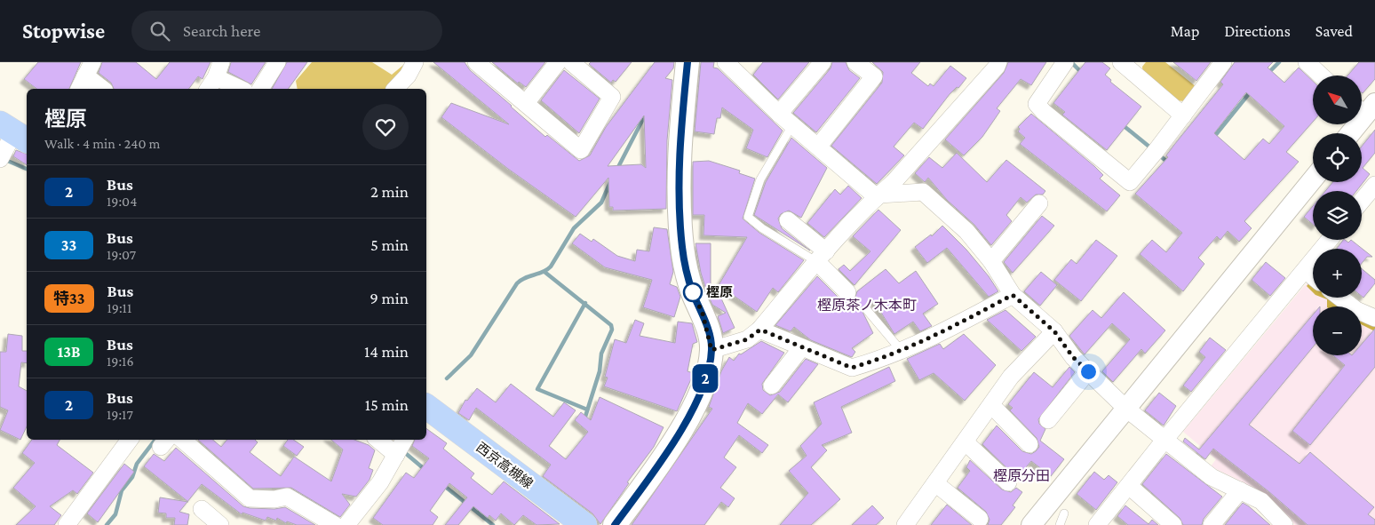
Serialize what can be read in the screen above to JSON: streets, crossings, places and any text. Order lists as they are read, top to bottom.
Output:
{
  "streets": {
    "main road": ["西京高槻線"]
  },
  "districts": ["樫原茶ノ木本町", "樫原分田"],
  "places": ["樫原"],
  "lines": ["bus line 2"],
  "north": "top left",
  "page": {
    "header": "Stopwise",
    "search": "Search here",
    "nav": ["Map", "Directions", "Saved"],
    "on_map": "2",
    "map_buttons": ["+", "−"],
    "heading": ["樫原", "Walk · 4 min · 240 m"],
    "list": [
      {
        "mark": "2",
        "name": "Bus",
        "note": "19:04",
        "value": "2 min"
      },
      {
        "mark": "33",
        "name": "Bus",
        "note": "19:07",
        "value": "5 min"
      },
      {
        "mark": "特33",
        "name": "Bus",
        "note": "19:11",
        "value": "9 min"
      },
      {
        "mark": "13B",
        "name": "Bus",
        "note": "19:16",
        "value": "14 min"
      },
      {
        "mark": "2",
        "name": "Bus",
        "note": "19:17",
        "value": "15 min"
      }
    ]
  }
}
